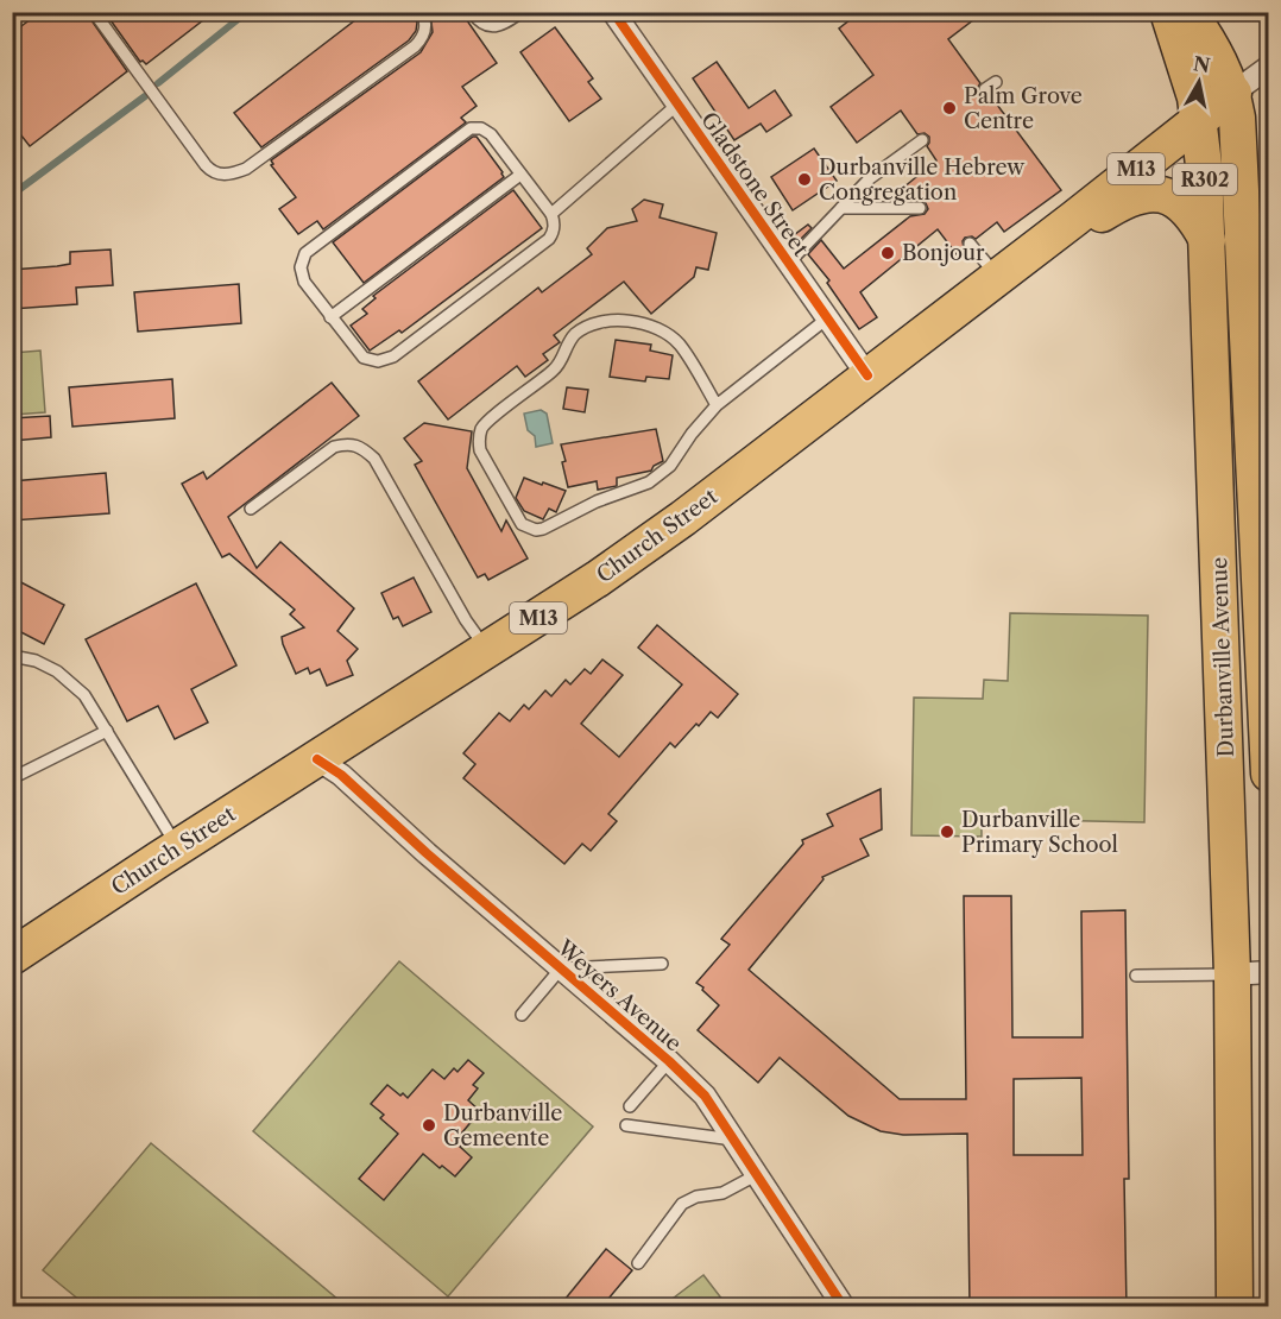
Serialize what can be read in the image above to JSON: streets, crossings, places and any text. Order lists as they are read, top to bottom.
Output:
{
  "streets": {
    "main road": [
      "M13",
      "R302",
      "Church Street",
      "Durbanville Avenue"
    ],
    "street": ["Gladstone Street", "Weyers Avenue"]
  },
  "crossings": [
    ["Gladstone Street", "Church Street"],
    ["Church Street", "Durbanville Avenue"],
    ["Church Street", "Weyers Avenue"]
  ],
  "places": [
    "Palm Grove Centre",
    "Durbanville Hebrew Congregation",
    "Bonjour",
    "Durbanville Primary School",
    "Durbanville Gemeente"
  ],
  "north": "top"
}
